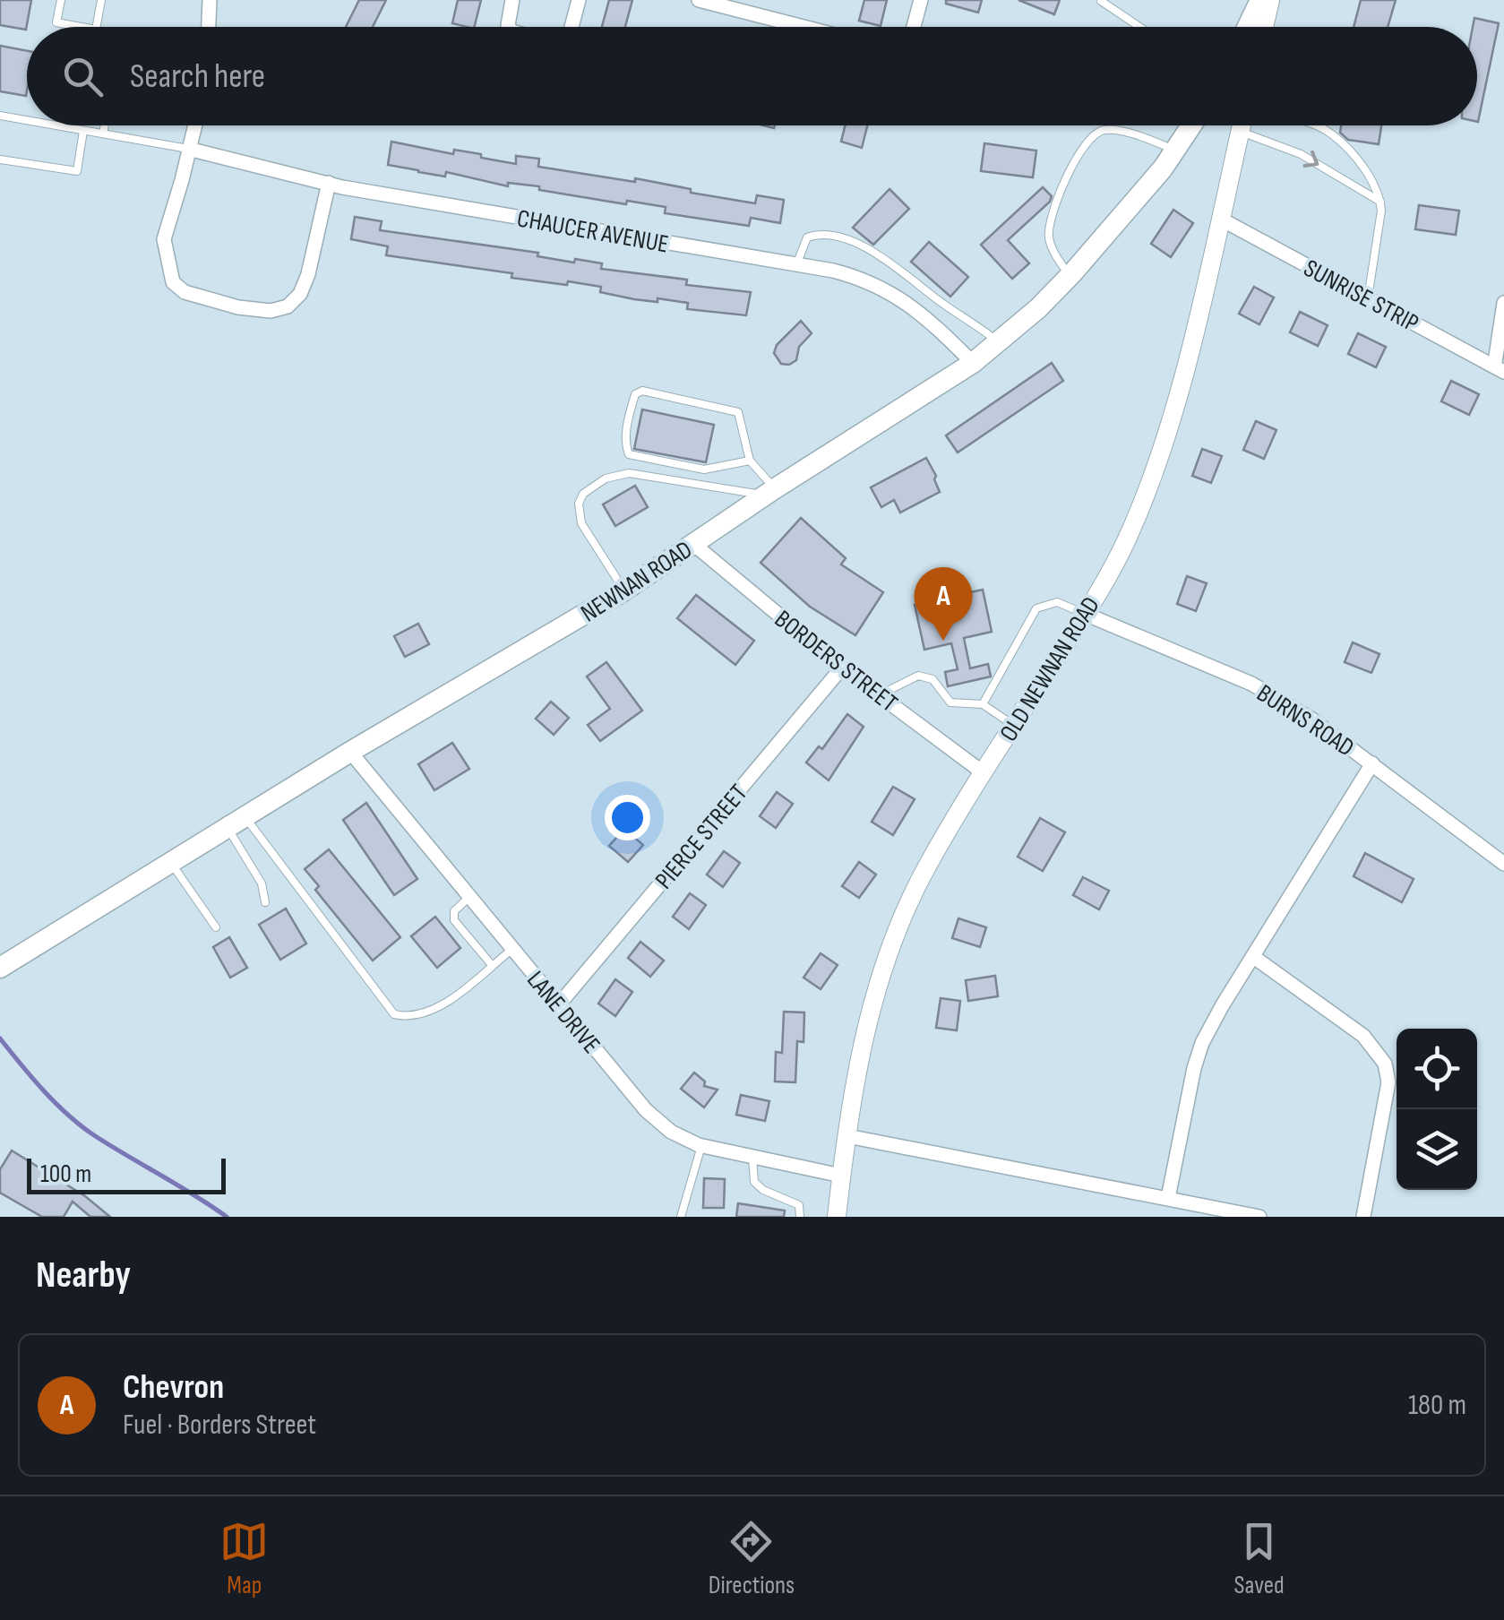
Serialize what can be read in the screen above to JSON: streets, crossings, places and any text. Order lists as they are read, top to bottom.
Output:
{
  "streets": {
    "main road": ["NEWNAN ROAD"],
    "street": [
      "CHAUCER AVENUE",
      "SUNRISE STRIP",
      "BORDERS STREET",
      "OLD NEWNAN ROAD",
      "BURNS ROAD",
      "PIERCE STREET",
      "LANE DRIVE"
    ]
  },
  "crossings": [
    ["CHAUCER AVENUE", "NEWNAN ROAD"],
    ["SUNRISE STRIP", "OLD NEWNAN ROAD"],
    ["NEWNAN ROAD", "BORDERS STREET"],
    ["NEWNAN ROAD", "LANE DRIVE"],
    ["BORDERS STREET", "OLD NEWNAN ROAD"],
    ["BORDERS STREET", "PIERCE STREET"],
    ["OLD NEWNAN ROAD", "BURNS ROAD"],
    ["OLD NEWNAN ROAD", "LANE DRIVE"],
    ["PIERCE STREET", "LANE DRIVE"]
  ],
  "scale_bar": "100 m",
  "page": {
    "search": "Search here",
    "pins": "A",
    "scale": "100 m",
    "heading": "Nearby",
    "list": [
      {
        "mark": "A",
        "name": "Chevron",
        "note": "Fuel · Borders Street",
        "value": "180 m"
      }
    ],
    "nav": ["Map", "Directions", "Saved"]
  }
}
